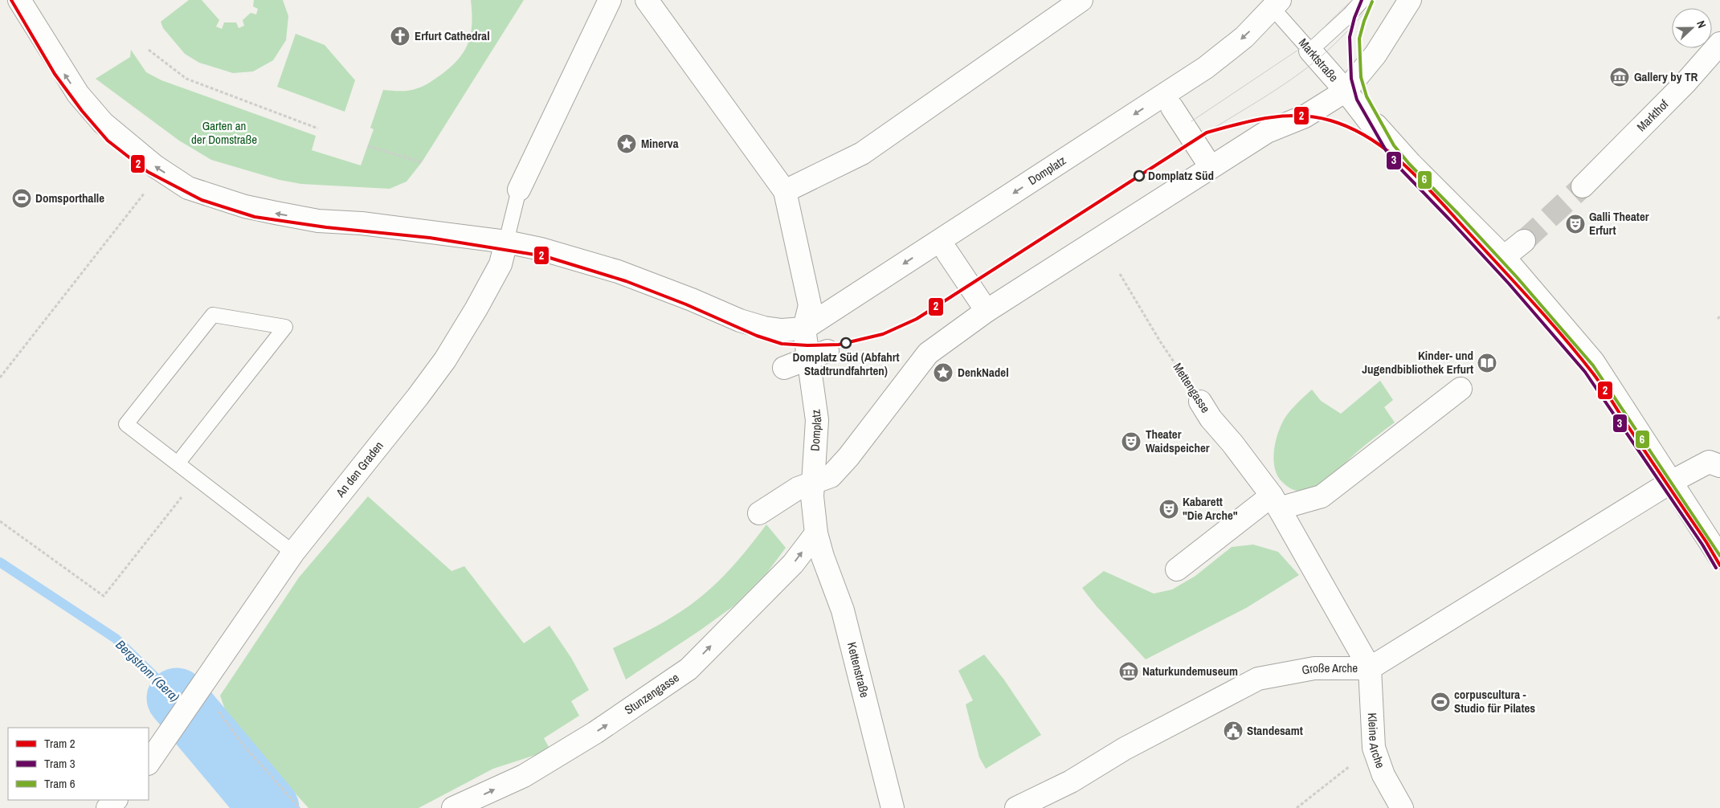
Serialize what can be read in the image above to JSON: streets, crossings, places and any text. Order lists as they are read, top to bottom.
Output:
{
  "streets": {
    "street": [
      "Marktstraße",
      "Markthof",
      "Domplatz",
      "Mettengasse",
      "An den Graden",
      "Kettenstraße",
      "Große Arche",
      "Stunzengasse",
      "Kleine Arche"
    ]
  },
  "crossings": [
    ["Marktstraße", "Domplatz"],
    ["Marktstraße", "Große Arche"],
    ["Domplatz", "An den Graden"],
    ["Domplatz", "Kettenstraße"],
    ["Domplatz", "Stunzengasse"],
    ["Mettengasse", "Große Arche"],
    ["Mettengasse", "Kleine Arche"],
    ["Kettenstraße", "Stunzengasse"],
    ["Große Arche", "Kleine Arche"]
  ],
  "one_way": ["Stunzengasse"],
  "water": ["Bergstrom (Gera)"],
  "parks": ["Garten an der Domstraße"],
  "places": {
    "church": ["Erfurt Cathedral"],
    "museum": ["Gallery by TR", "Naturkundemuseum"],
    "place": ["Minerva", "DenkNadel"],
    "other": ["Domplatz Süd", "Domplatz Süd (Abfahrt Stadtrundfahrten)"],
    "sports": ["Domsporthalle", "corpuscultura - Studio für Pilates"],
    "theatre": ["Galli Theater Erfurt", "Theater Waidspeicher", "Kabarett \"Die Arche\""],
    "library": ["Kinder- und Jugendbibliothek Erfurt"],
    "public building": ["Standesamt"]
  },
  "lines": ["tram line 2", "tram line 3", "tram line 6"],
  "legend": ["Tram 2", "Tram 3", "Tram 6"],
  "north": "right"
}
